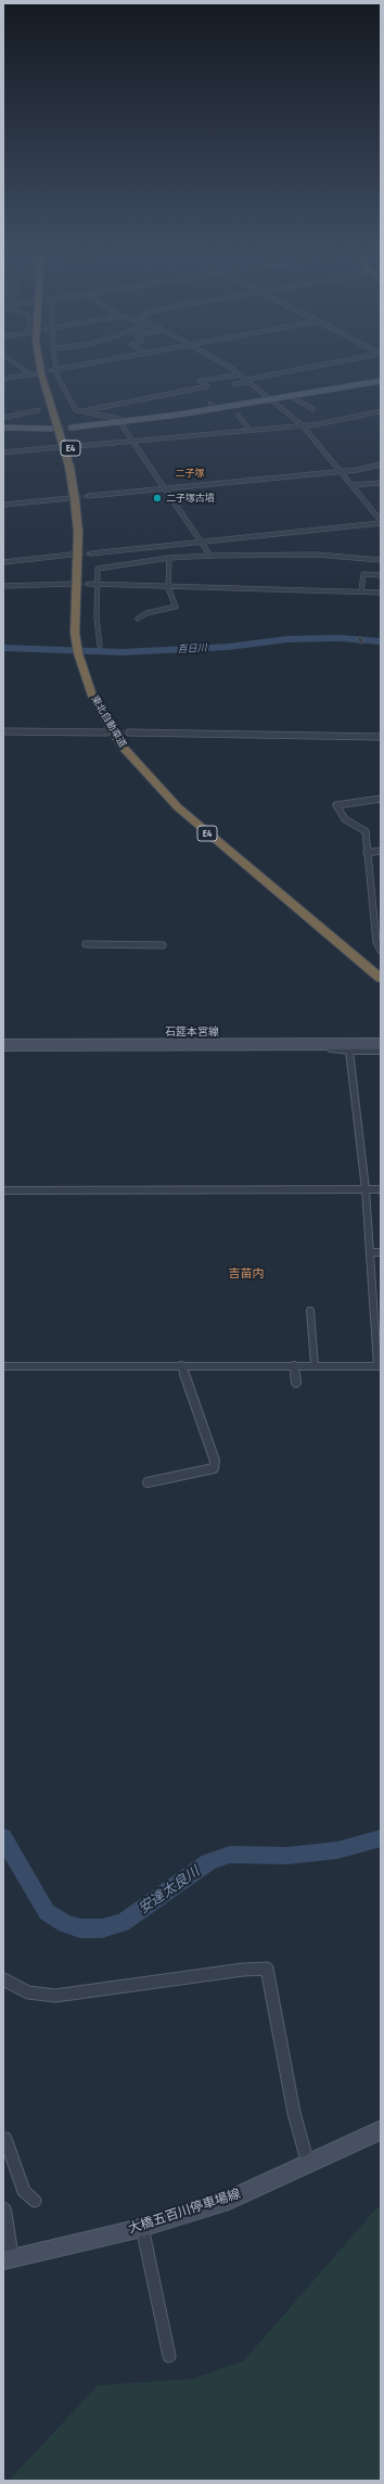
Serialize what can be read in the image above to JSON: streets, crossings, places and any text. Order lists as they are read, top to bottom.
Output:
{
  "streets": {
    "highway": ["E4", "東北自動車道"],
    "main road": ["石筵本宮線", "大橋五百川停車場線"]
  },
  "districts": ["二子塚", "吉苗内"],
  "water": ["百日川", "安達太良川"],
  "places": ["二子塚古墳"]
}
